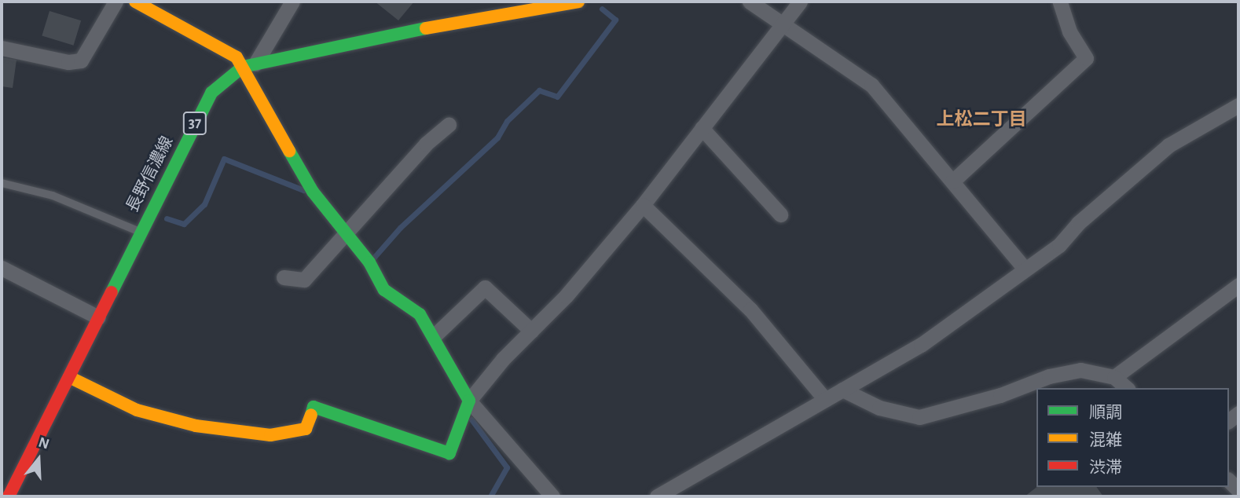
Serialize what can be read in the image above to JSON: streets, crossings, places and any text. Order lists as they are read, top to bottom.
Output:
{
  "streets": {
    "street": ["37", "長野信濃線"]
  },
  "districts": ["上松二丁目"],
  "legend": ["順調", "混雑", "渋滞"],
  "north": "top"
}
